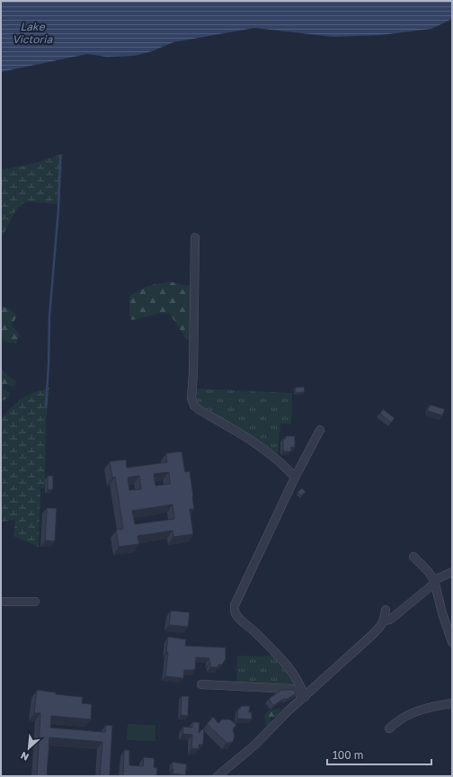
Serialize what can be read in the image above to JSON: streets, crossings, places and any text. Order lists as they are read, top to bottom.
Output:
{
  "water": ["Lake Victoria"],
  "scale_bar": "100 m",
  "north": "bottom left"
}
